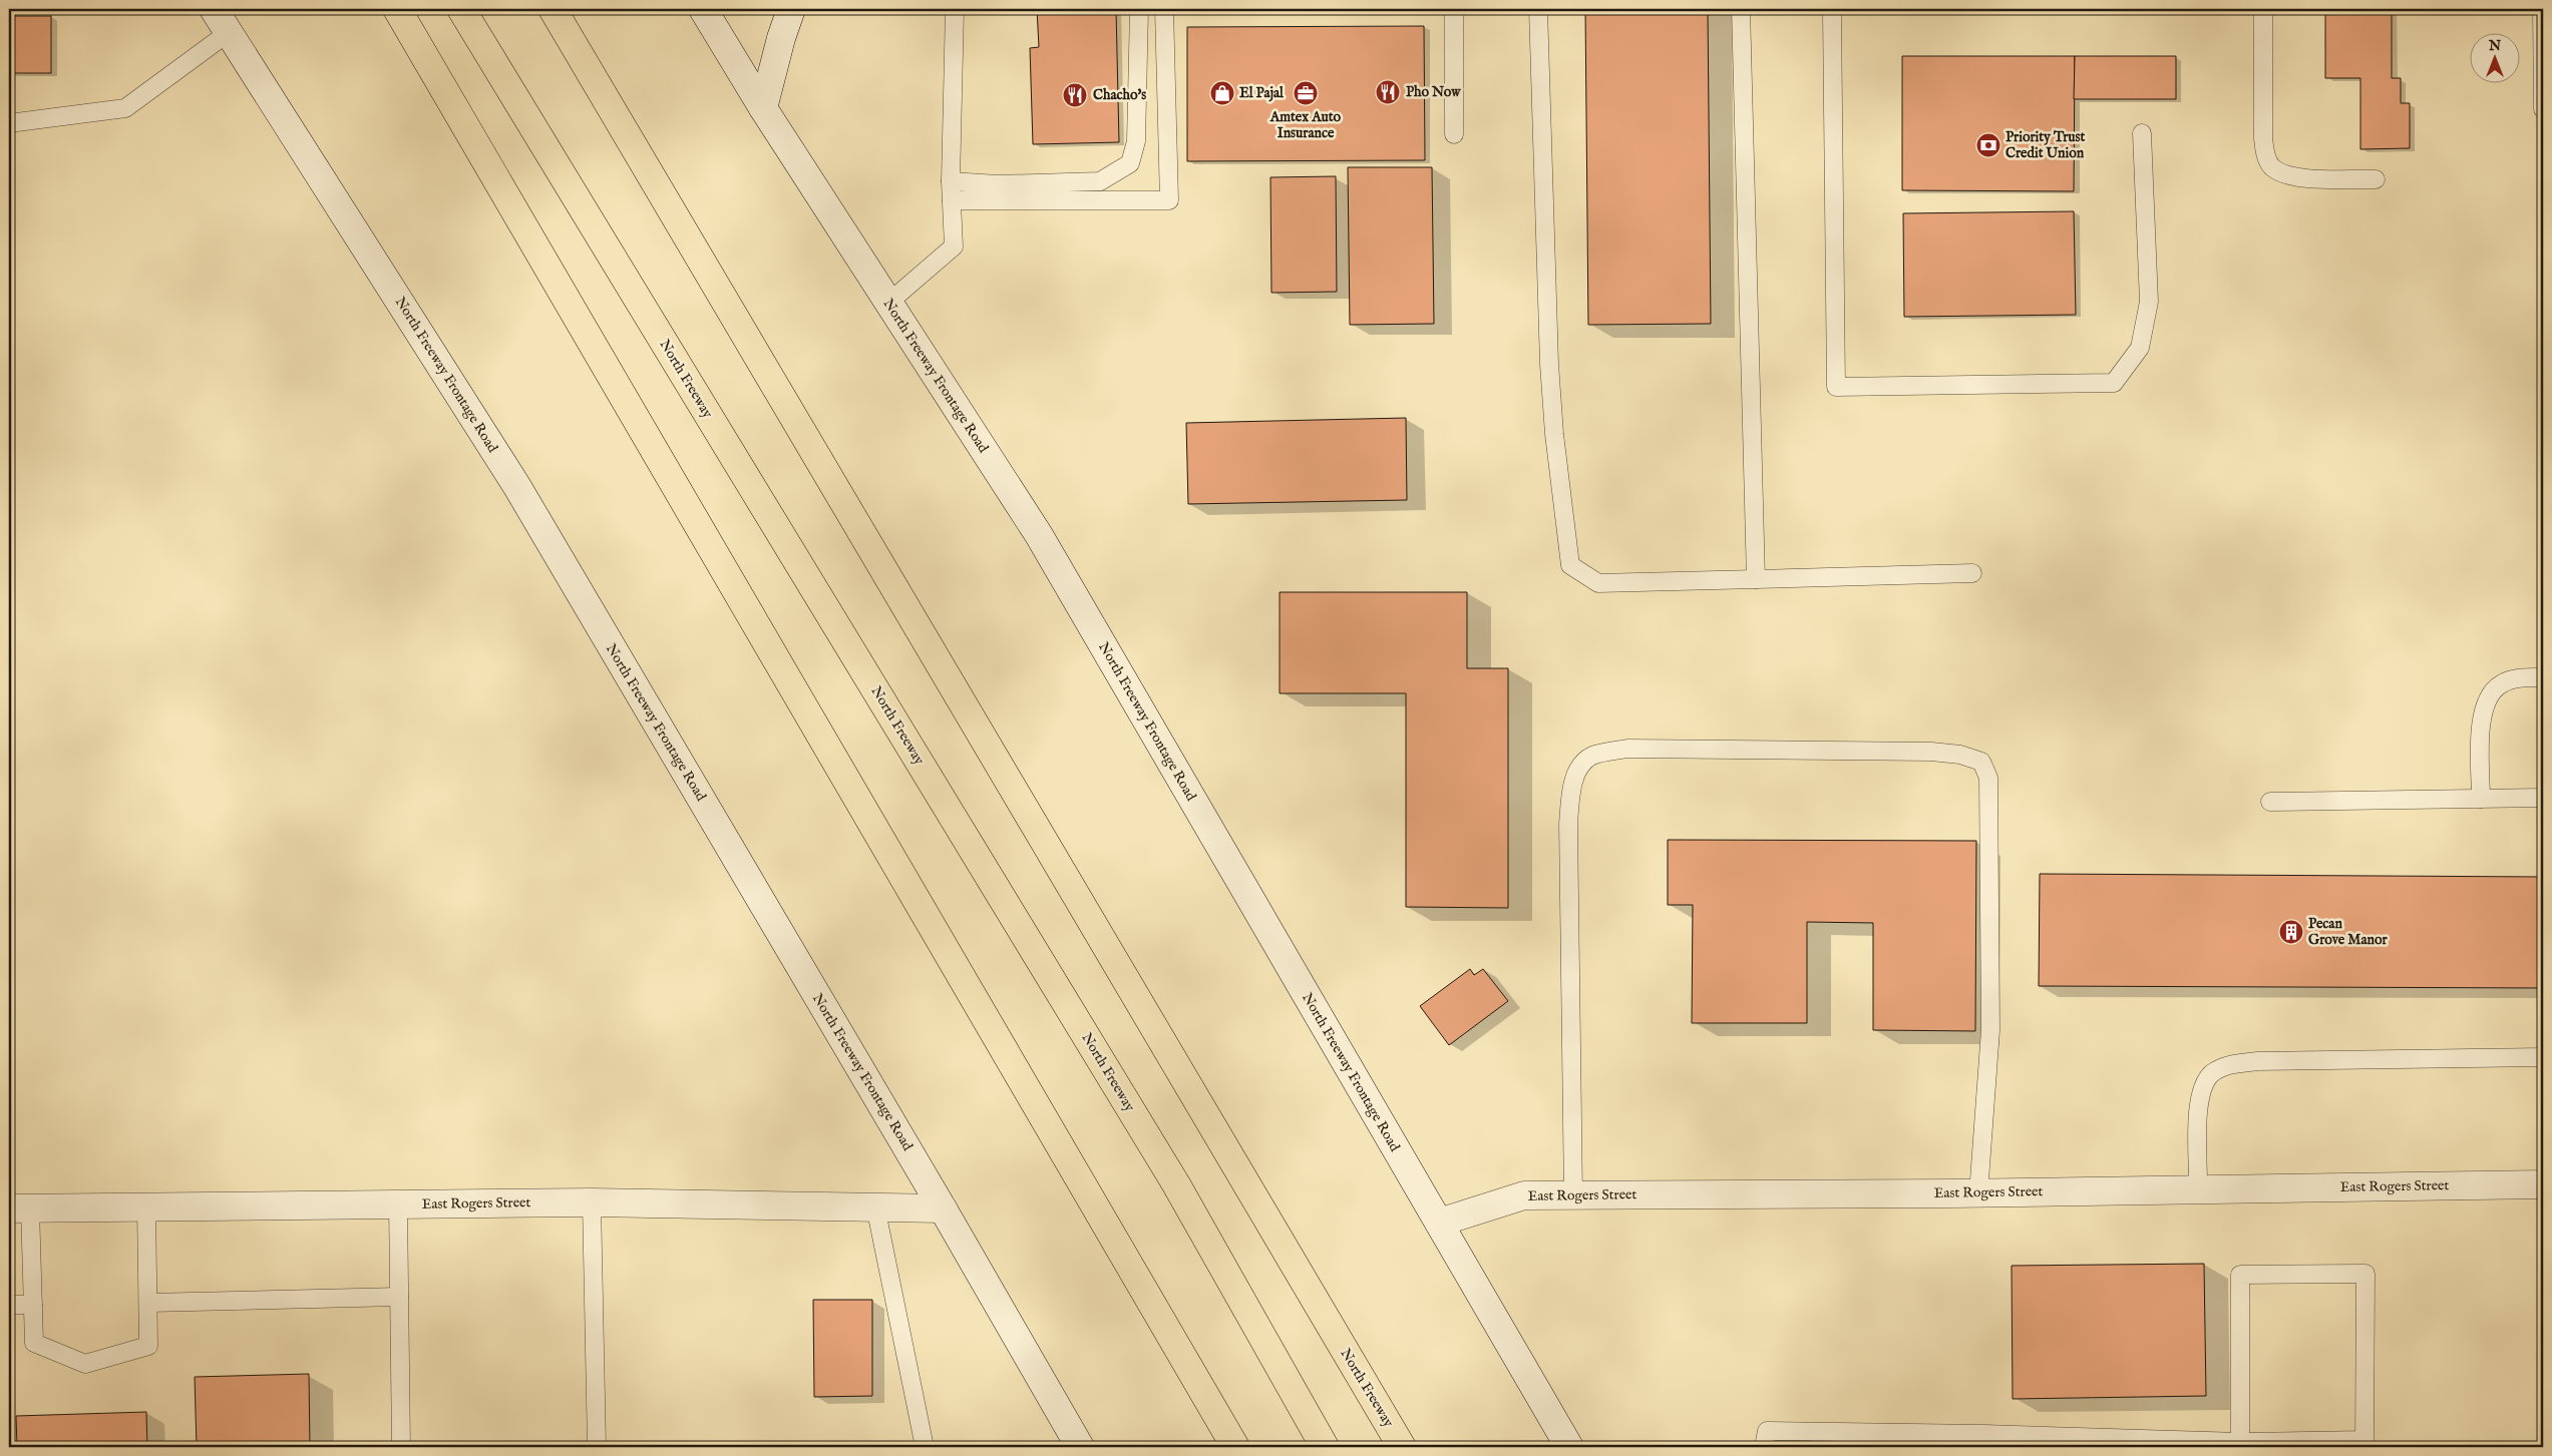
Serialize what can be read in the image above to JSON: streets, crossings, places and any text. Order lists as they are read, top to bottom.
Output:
{
  "streets": {
    "highway": ["North Freeway"],
    "main road": ["North Freeway Frontage Road", "East Rogers Street"]
  },
  "crossings": [
    ["North Freeway Frontage Road", "East Rogers Street"]
  ],
  "places": {
    "restaurant": ["Pho Now", "Chacho's"],
    "shop": ["El Pajal"],
    "office": ["Amtex Auto Insurance"],
    "bank": ["Priority Trust Credit Union"],
    "building": ["Pecan Grove Manor"]
  },
  "north": "top"
}
